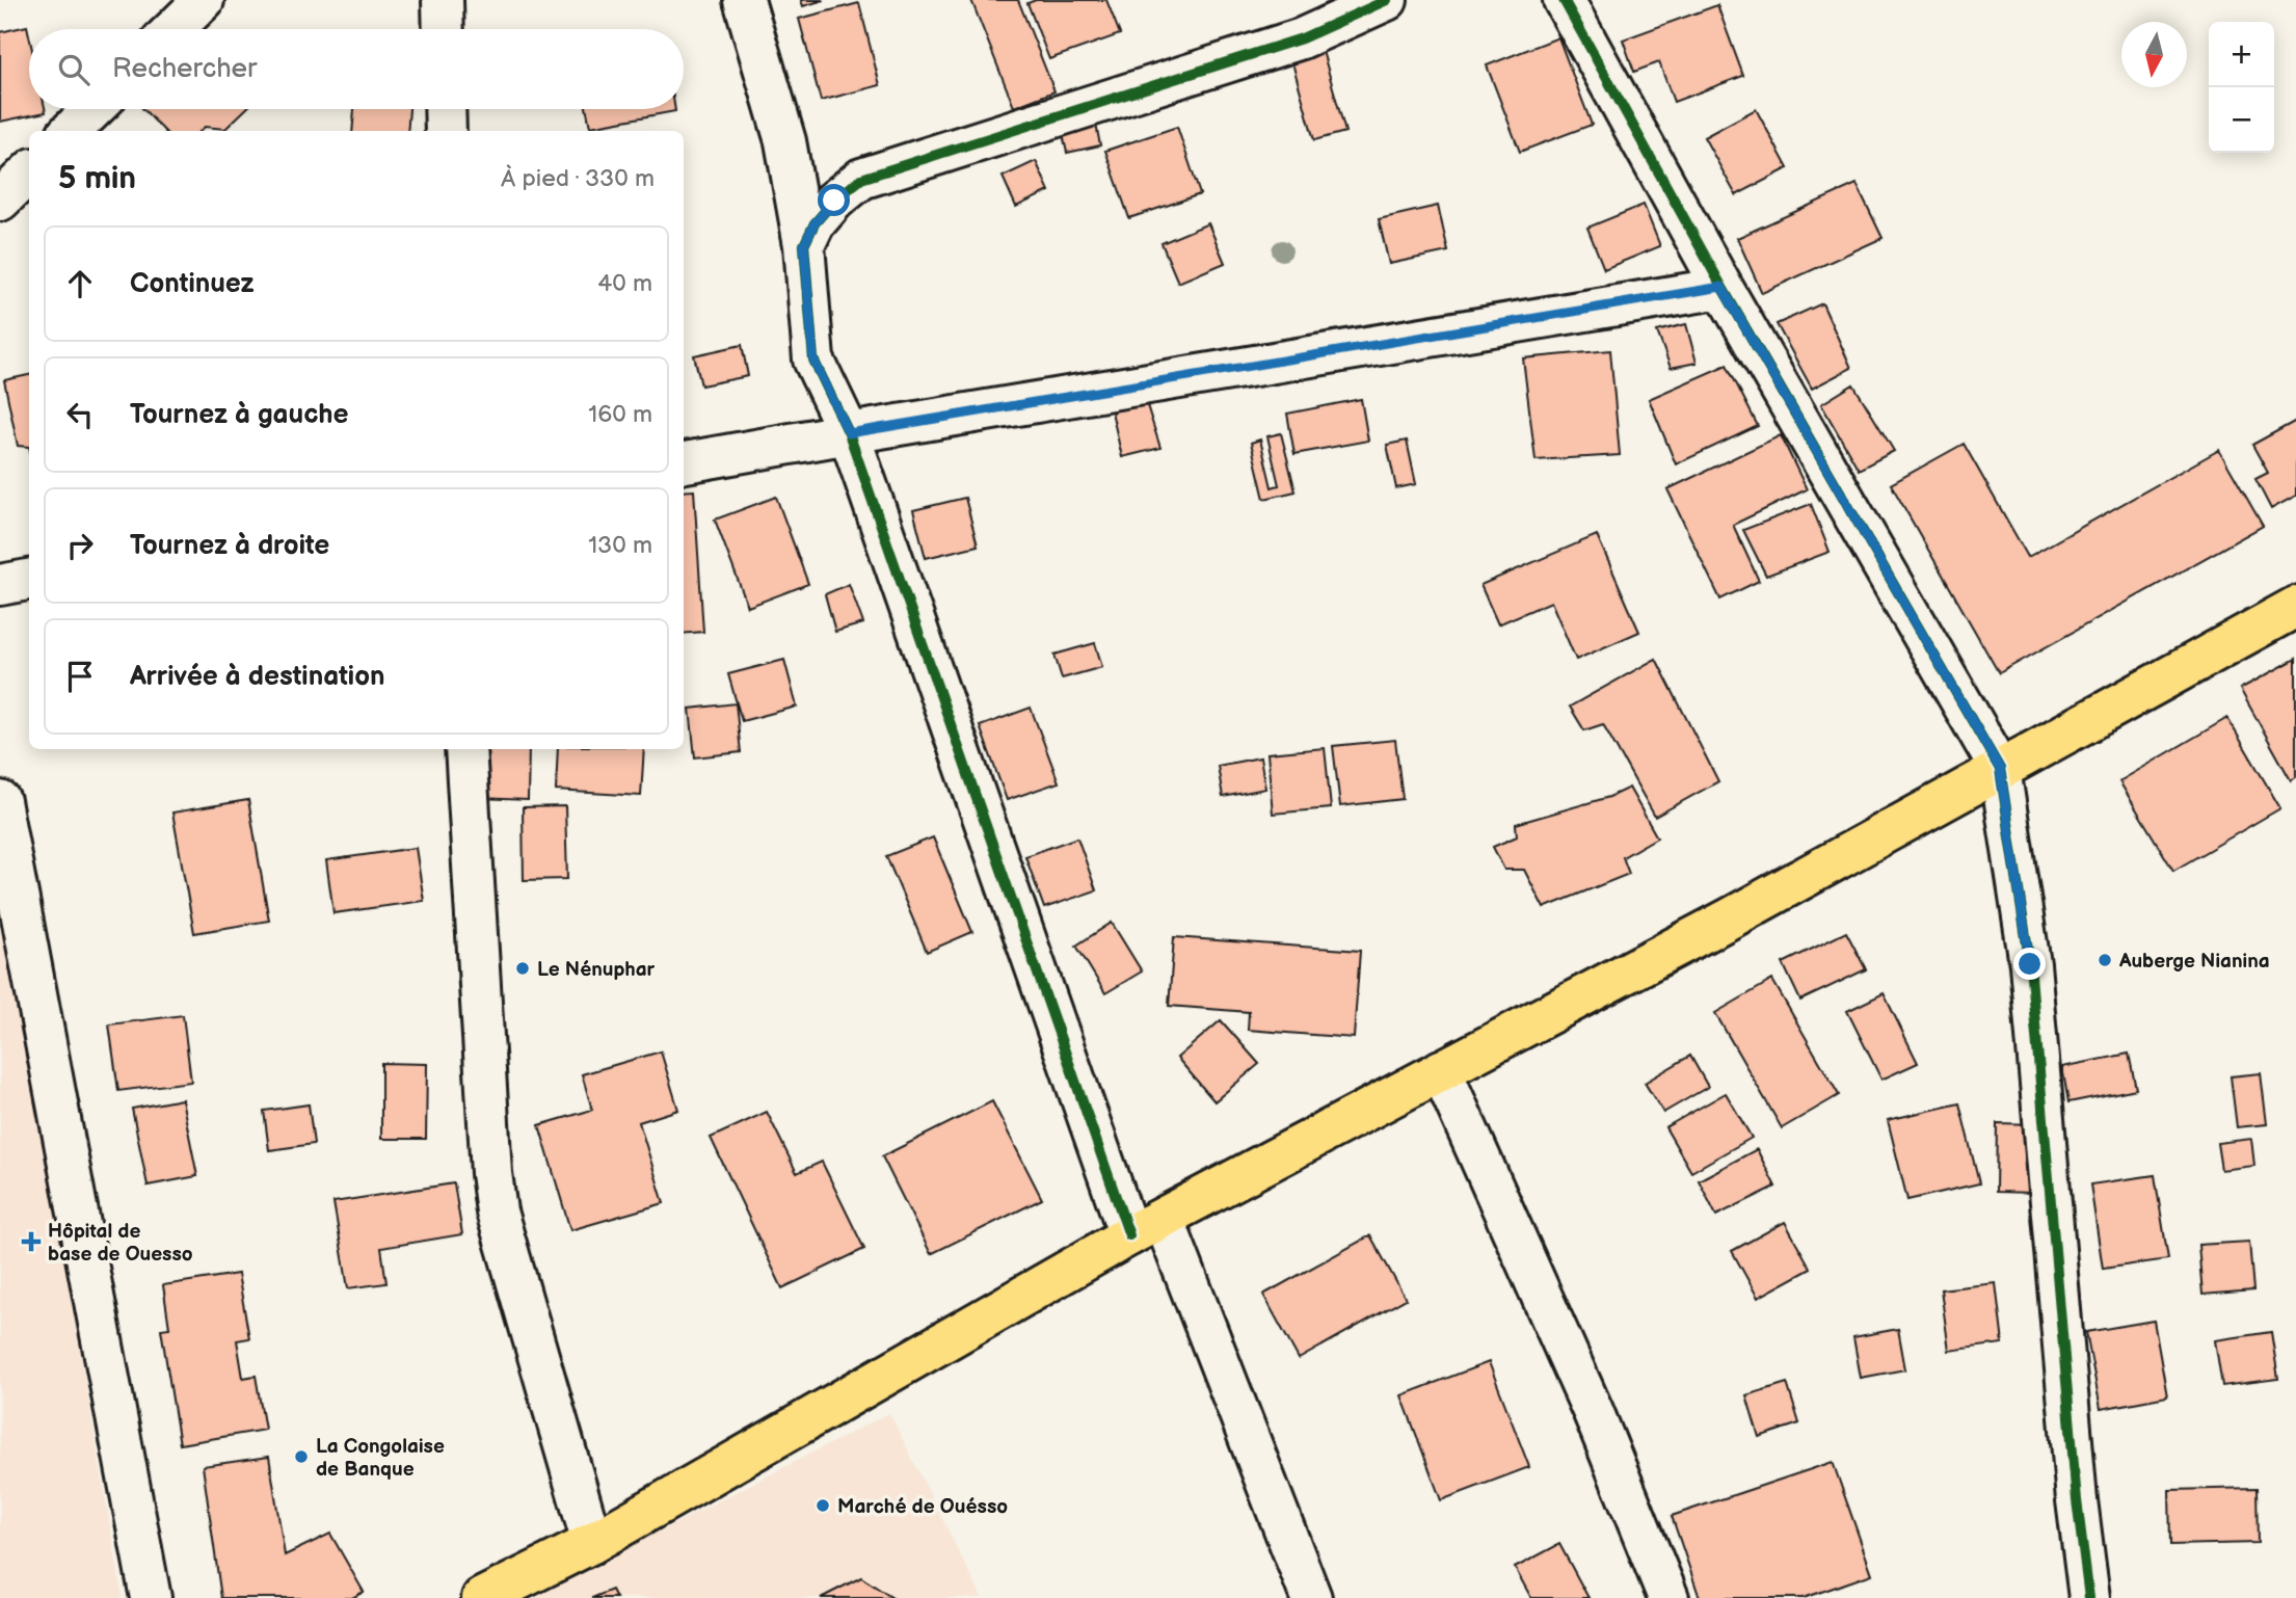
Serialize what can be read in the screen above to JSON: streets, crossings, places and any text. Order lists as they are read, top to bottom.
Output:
{
  "places": {
    "other": [
      "Auberge Nianina",
      "Le Nénuphar",
      "La Congolaise de Banque",
      "Marché de Ouésso"
    ],
    "health": ["Hôpital de base de Ouesso"]
  },
  "north": "bottom",
  "page": {
    "map_buttons": ["+", "−"],
    "search": "Rechercher",
    "heading": ["5 min", "À pied · 330 m"],
    "list": [
      ["Continuez", "40 m"],
      ["Tournez à gauche", "160 m"],
      ["Tournez à droite", "130 m"],
      "Arrivée à destination"
    ]
  }
}
